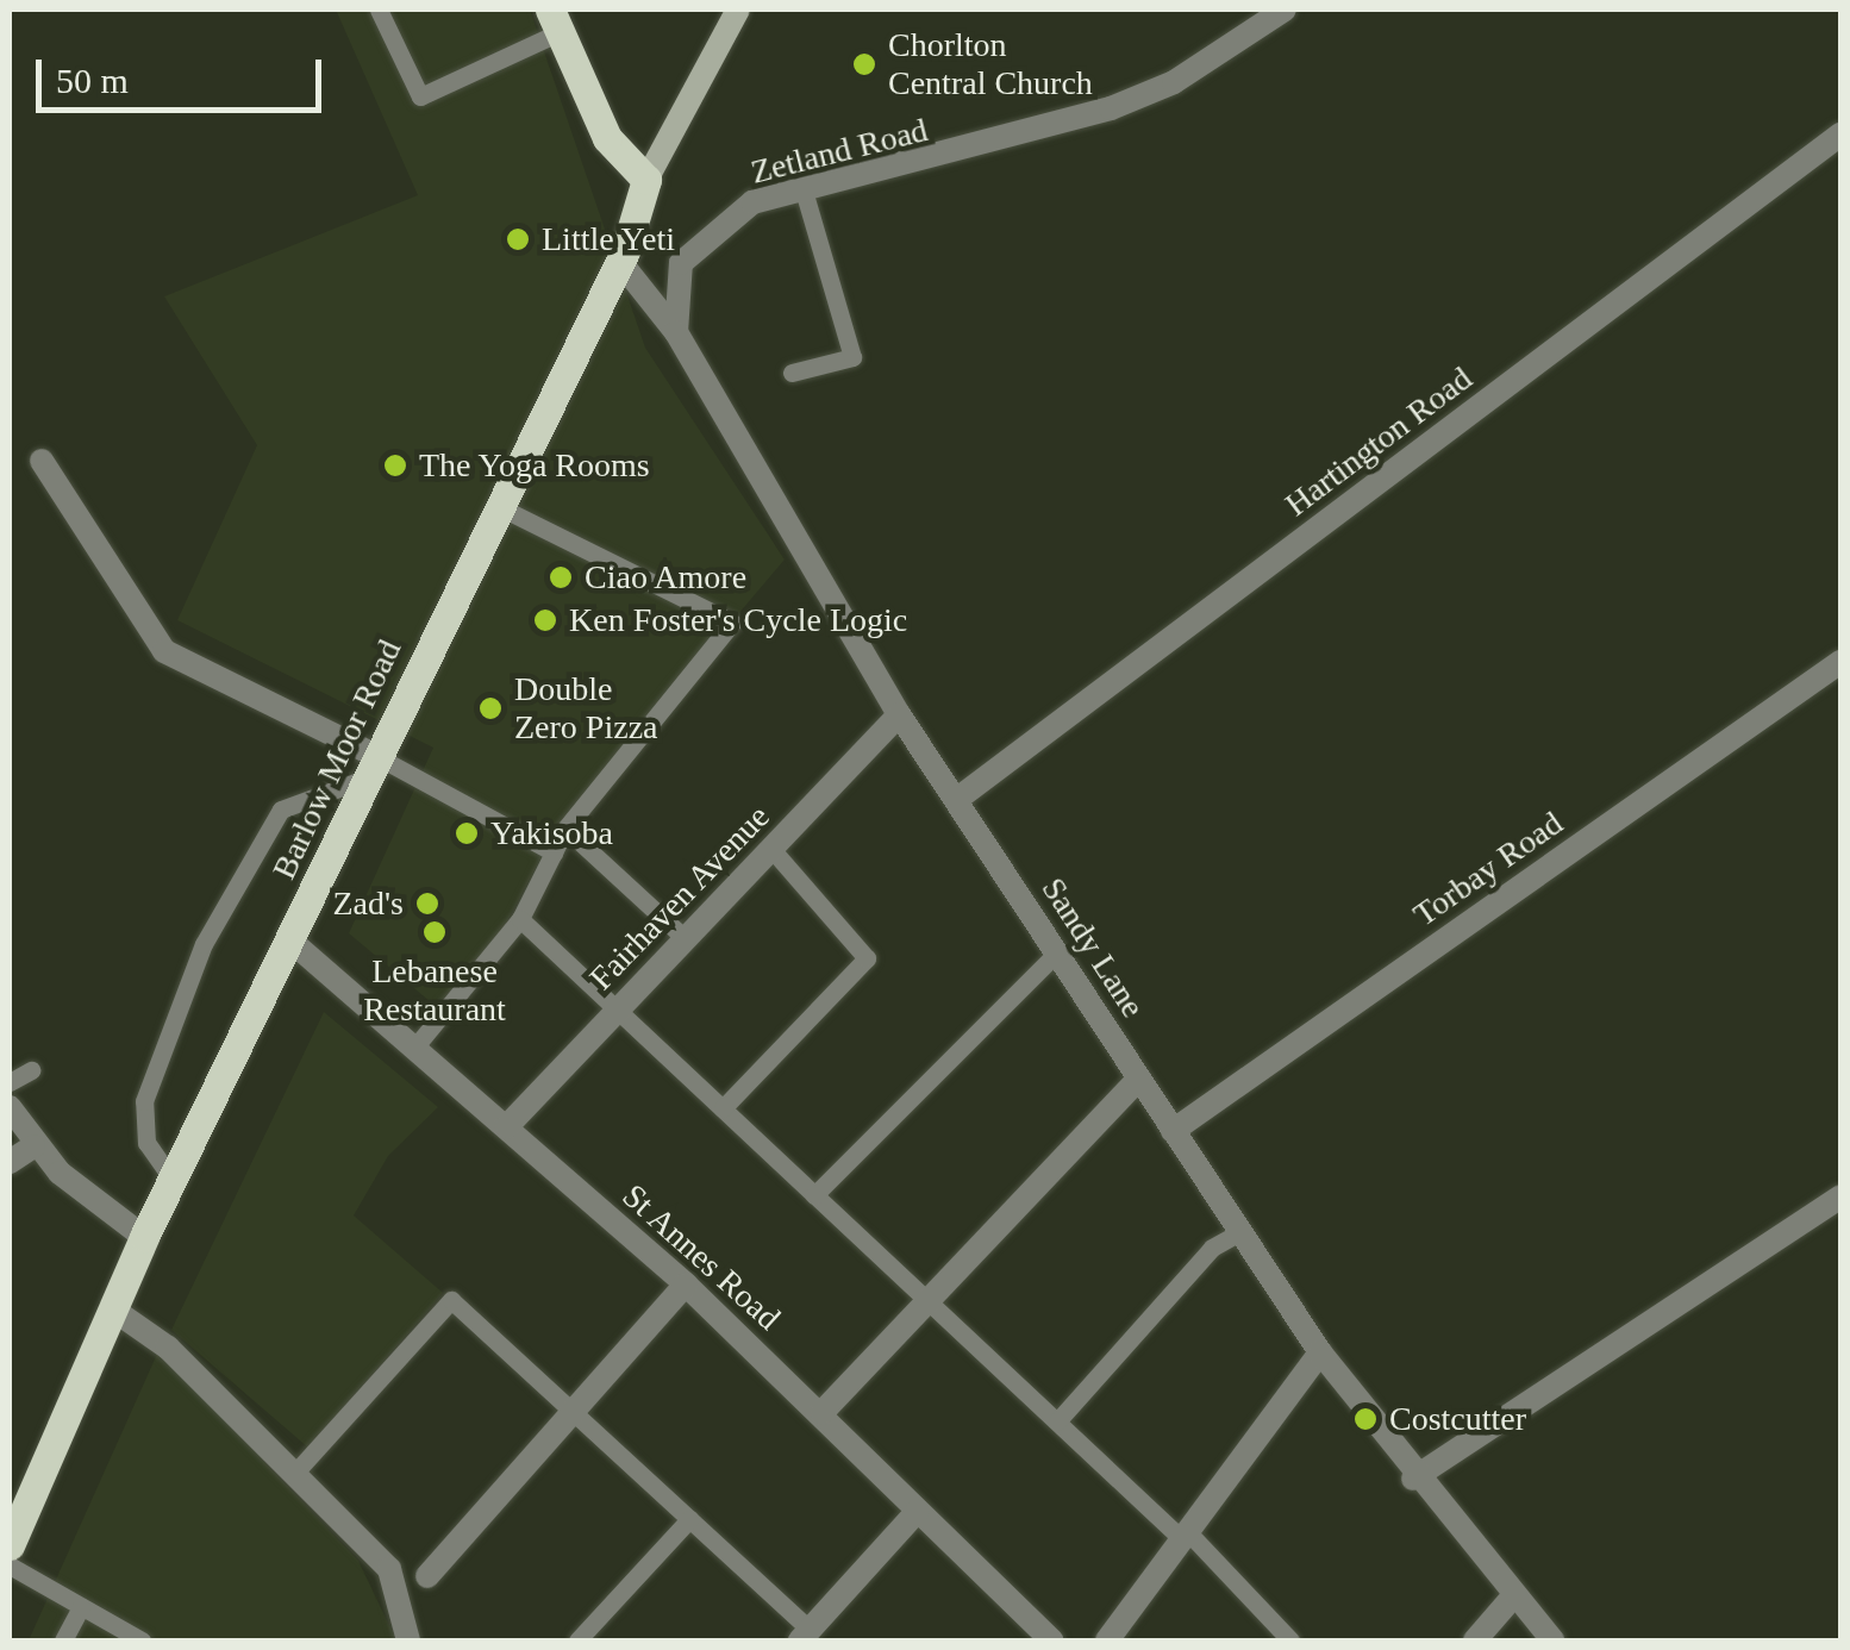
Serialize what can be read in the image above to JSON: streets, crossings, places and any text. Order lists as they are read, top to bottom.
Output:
{
  "streets": {
    "main road": ["Barlow Moor Road"],
    "street": [
      "Zetland Road",
      "Hartington Road",
      "Torbay Road",
      "Fairhaven Avenue",
      "Sandy Lane",
      "St Annes Road"
    ]
  },
  "crossings": [
    ["Zetland Road", "Sandy Lane"],
    ["Hartington Road", "Sandy Lane"],
    ["Barlow Moor Road", "Sandy Lane"],
    ["Barlow Moor Road", "St Annes Road"],
    ["Torbay Road", "Sandy Lane"],
    ["Fairhaven Avenue", "Sandy Lane"],
    ["Fairhaven Avenue", "St Annes Road"]
  ],
  "places": [
    "Chorlton Central Church",
    "Little Yeti",
    "The Yoga Rooms",
    "Ciao Amore",
    "Ken Foster's Cycle Logic",
    "Double Zero Pizza",
    "Yakisoba",
    "Zad's",
    "Lebanese Restaurant",
    "Costcutter"
  ],
  "scale_bar": "50 m"
}
